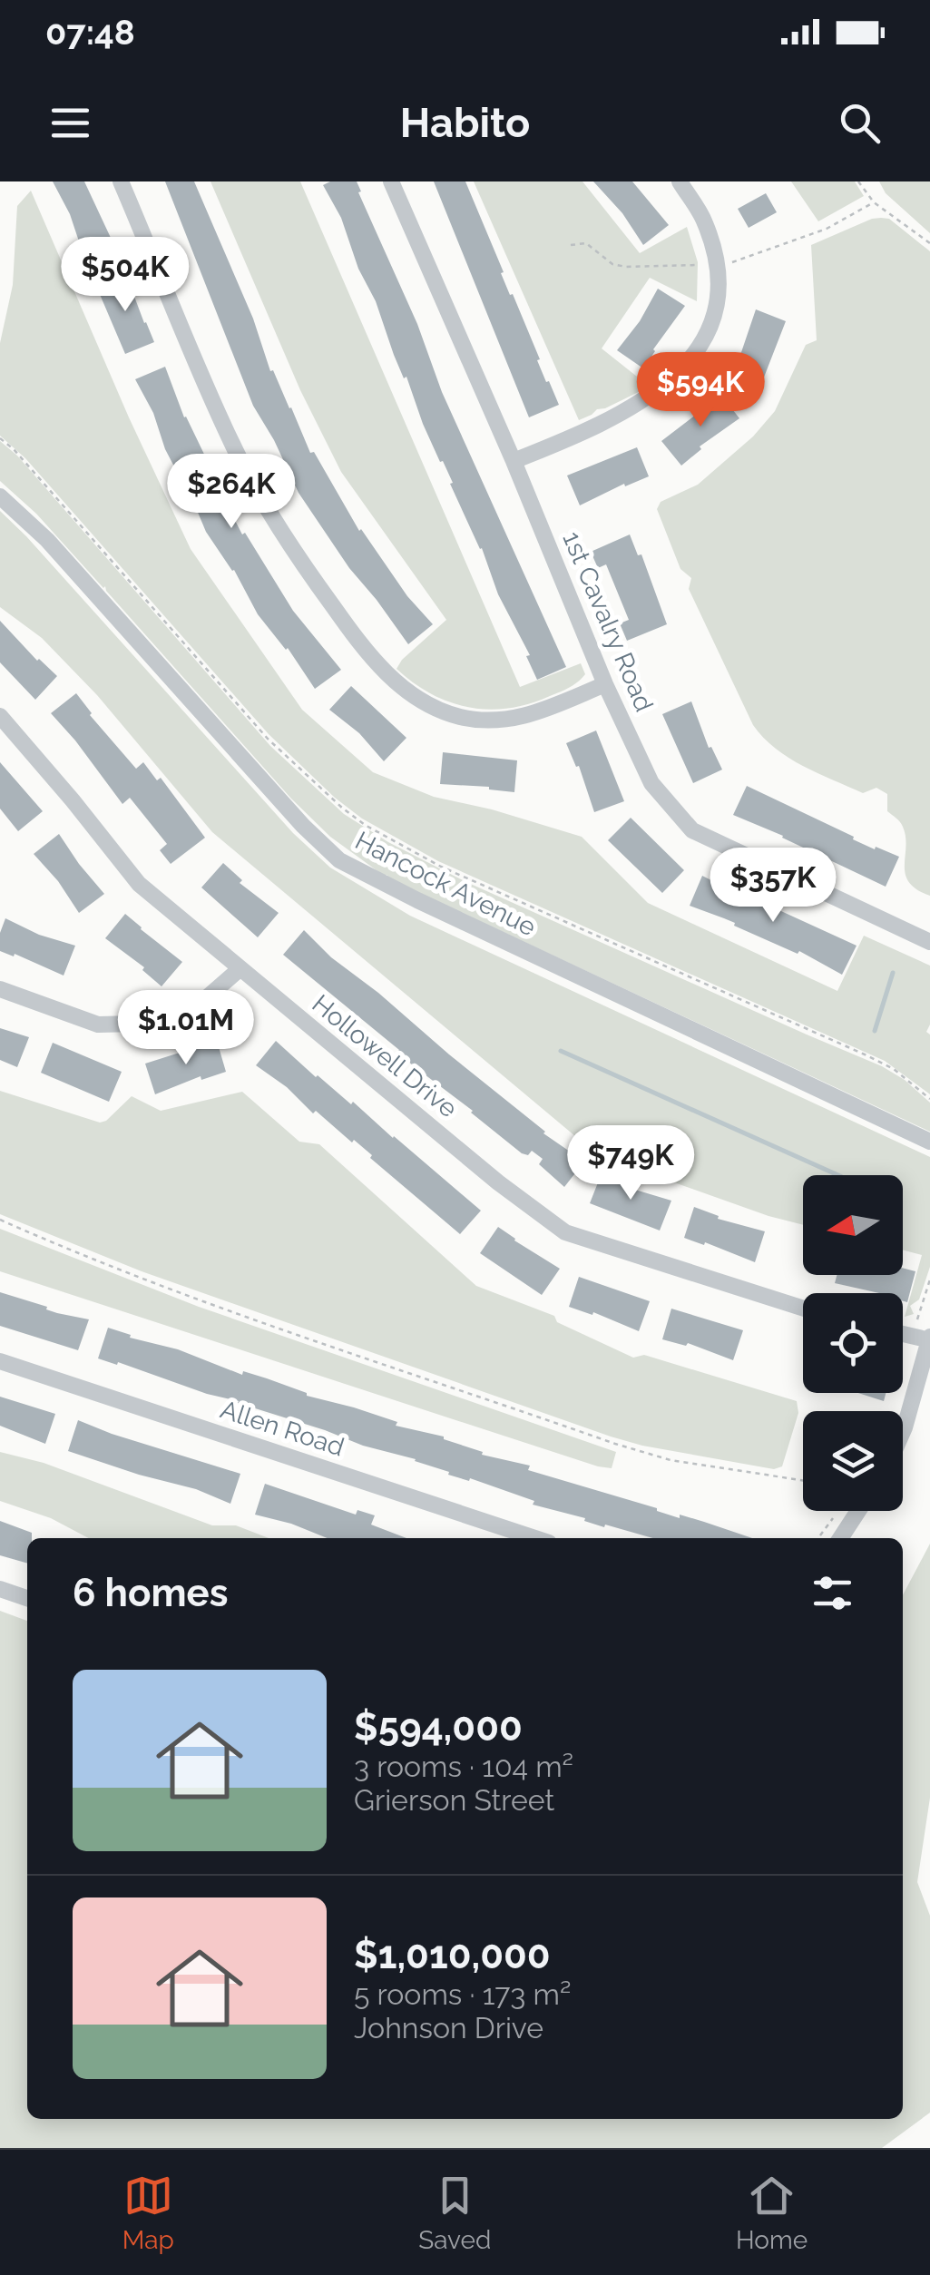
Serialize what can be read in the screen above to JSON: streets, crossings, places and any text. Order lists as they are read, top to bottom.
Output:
{
  "streets": {
    "street": [
      "1st Cavalry Road",
      "Hancock Avenue",
      "Hollowell Drive",
      "Allen Road"
    ]
  },
  "north": "left",
  "page": {
    "status": "07:48",
    "header": "Habito",
    "price": [
      "$504K",
      "$594K",
      "$264K",
      "$357K",
      "$1.01M",
      "$749K"
    ],
    "heading": "6 homes",
    "list": [
      {
        "name": "$594,000",
        "note": "3 rooms · 104 m² · Grierson Street"
      },
      {
        "name": "$1,010,000",
        "note": "5 rooms · 173 m² · Johnson Drive"
      }
    ],
    "tabs": ["Map", "Saved", "Home"]
  }
}
